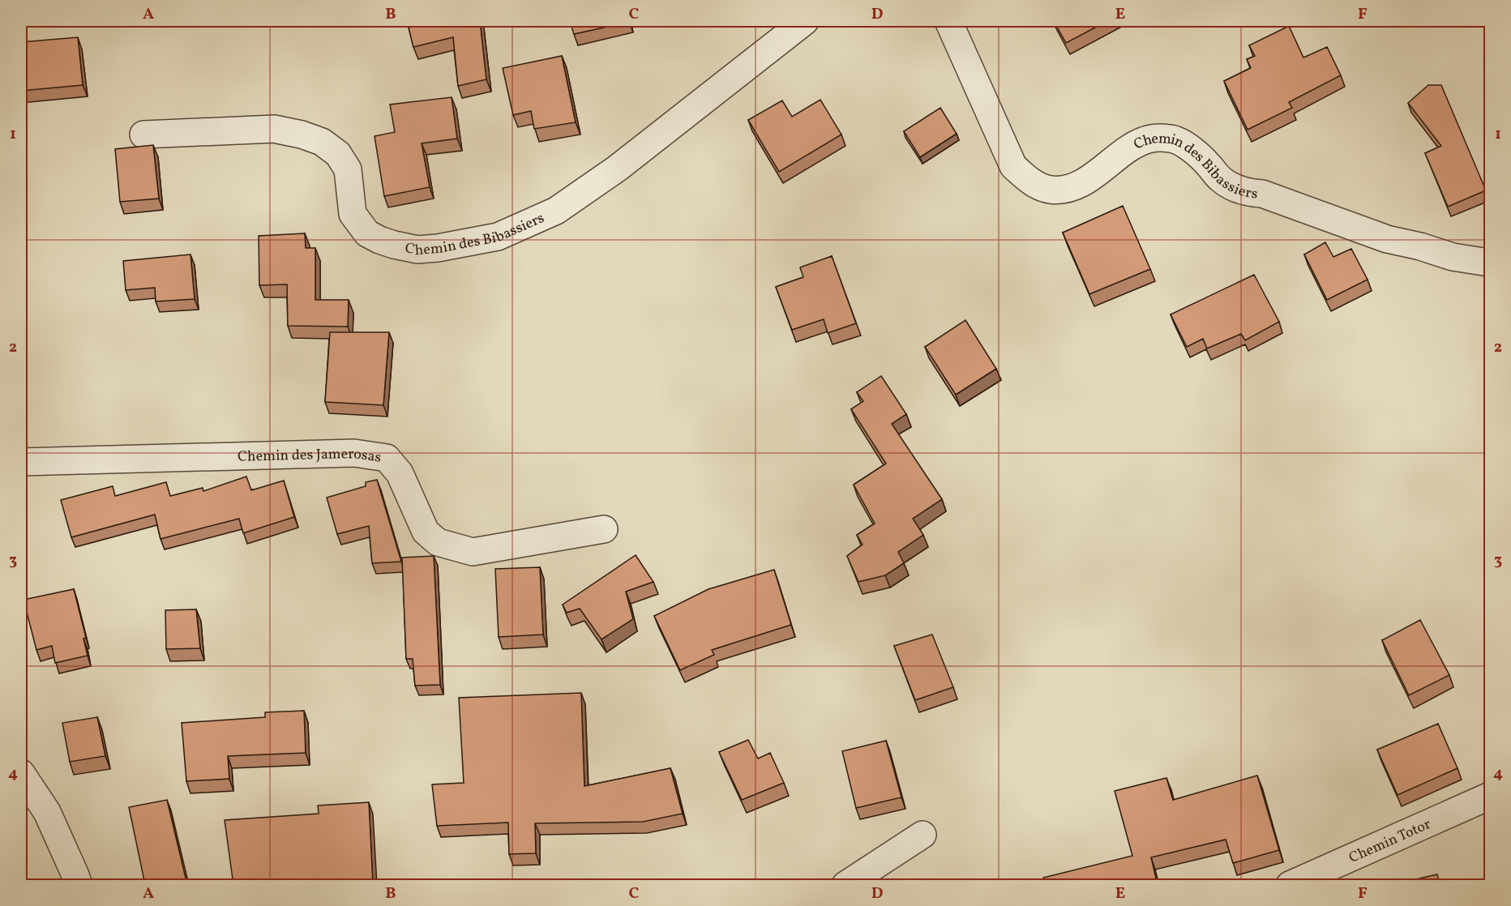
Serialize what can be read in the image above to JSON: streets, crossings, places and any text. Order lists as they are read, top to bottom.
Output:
{
  "streets": {
    "street": ["Chemin des Bibassiers", "Chemin des Jamerosas", "Chemin Totor"]
  },
  "grid": {
    "columns": [
      "A",
      "B",
      "C",
      "D",
      "E",
      "F"
    ],
    "rows": [
      "1",
      "2",
      "3",
      "4"
    ]
  }
}
